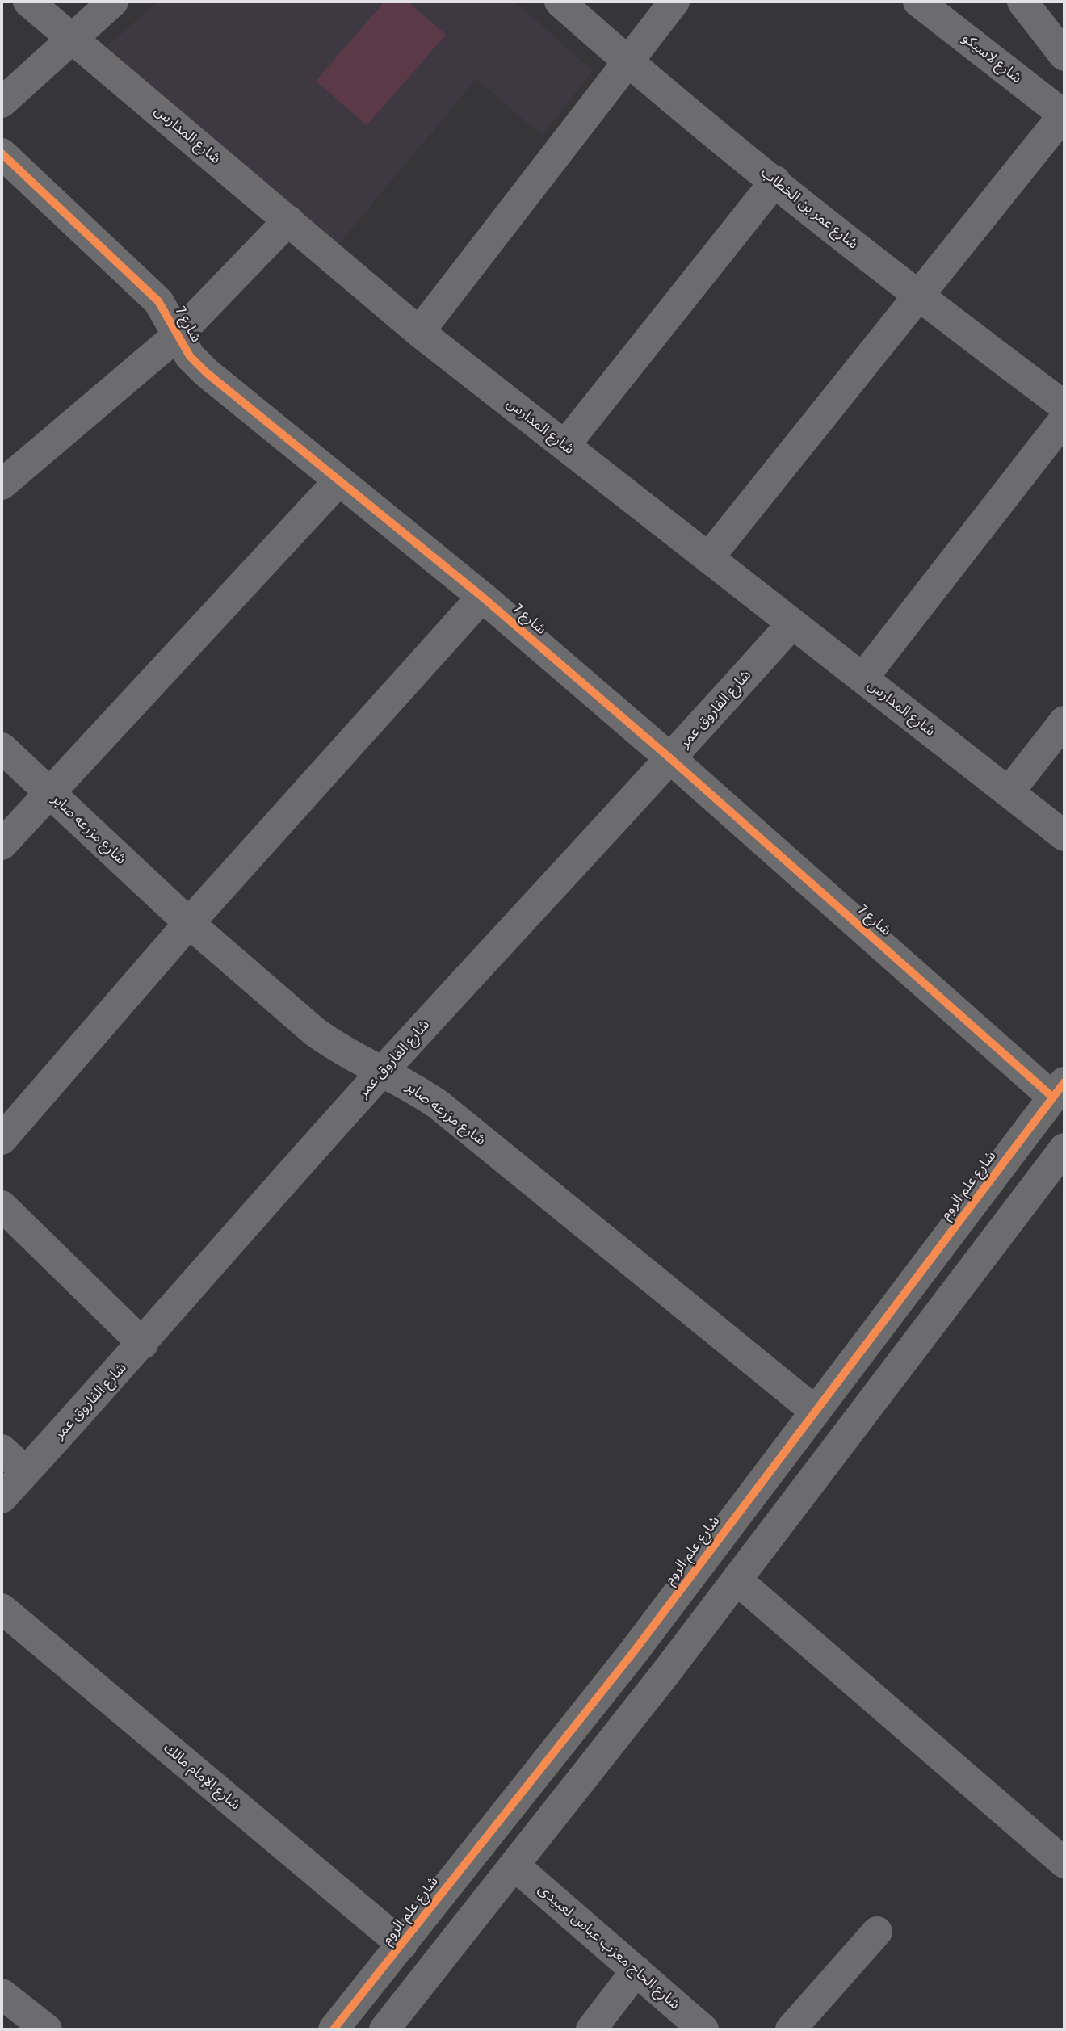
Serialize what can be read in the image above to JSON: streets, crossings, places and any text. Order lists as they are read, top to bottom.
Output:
{
  "streets": {
    "street": [
      "شارع لاسيكو",
      "شارع المدارس",
      "شارع عمر بن الخطاب",
      "شارع 7",
      "شارع الفاروق عمر",
      "شارع مزرعه صابر",
      "شارع علم الروم",
      "شارع الإمام مالك",
      "شارع الحاج معزب عباس لعبيدى"
    ]
  },
  "crossings": [
    ["شارع المدارس", "شارع الفاروق عمر"],
    ["شارع 7", "شارع الفاروق عمر"],
    ["شارع 7", "شارع علم الروم"],
    ["شارع الفاروق عمر", "شارع مزرعه صابر"],
    ["شارع مزرعه صابر", "شارع علم الروم"],
    ["شارع علم الروم", "شارع الإمام مالك"]
  ]
}
